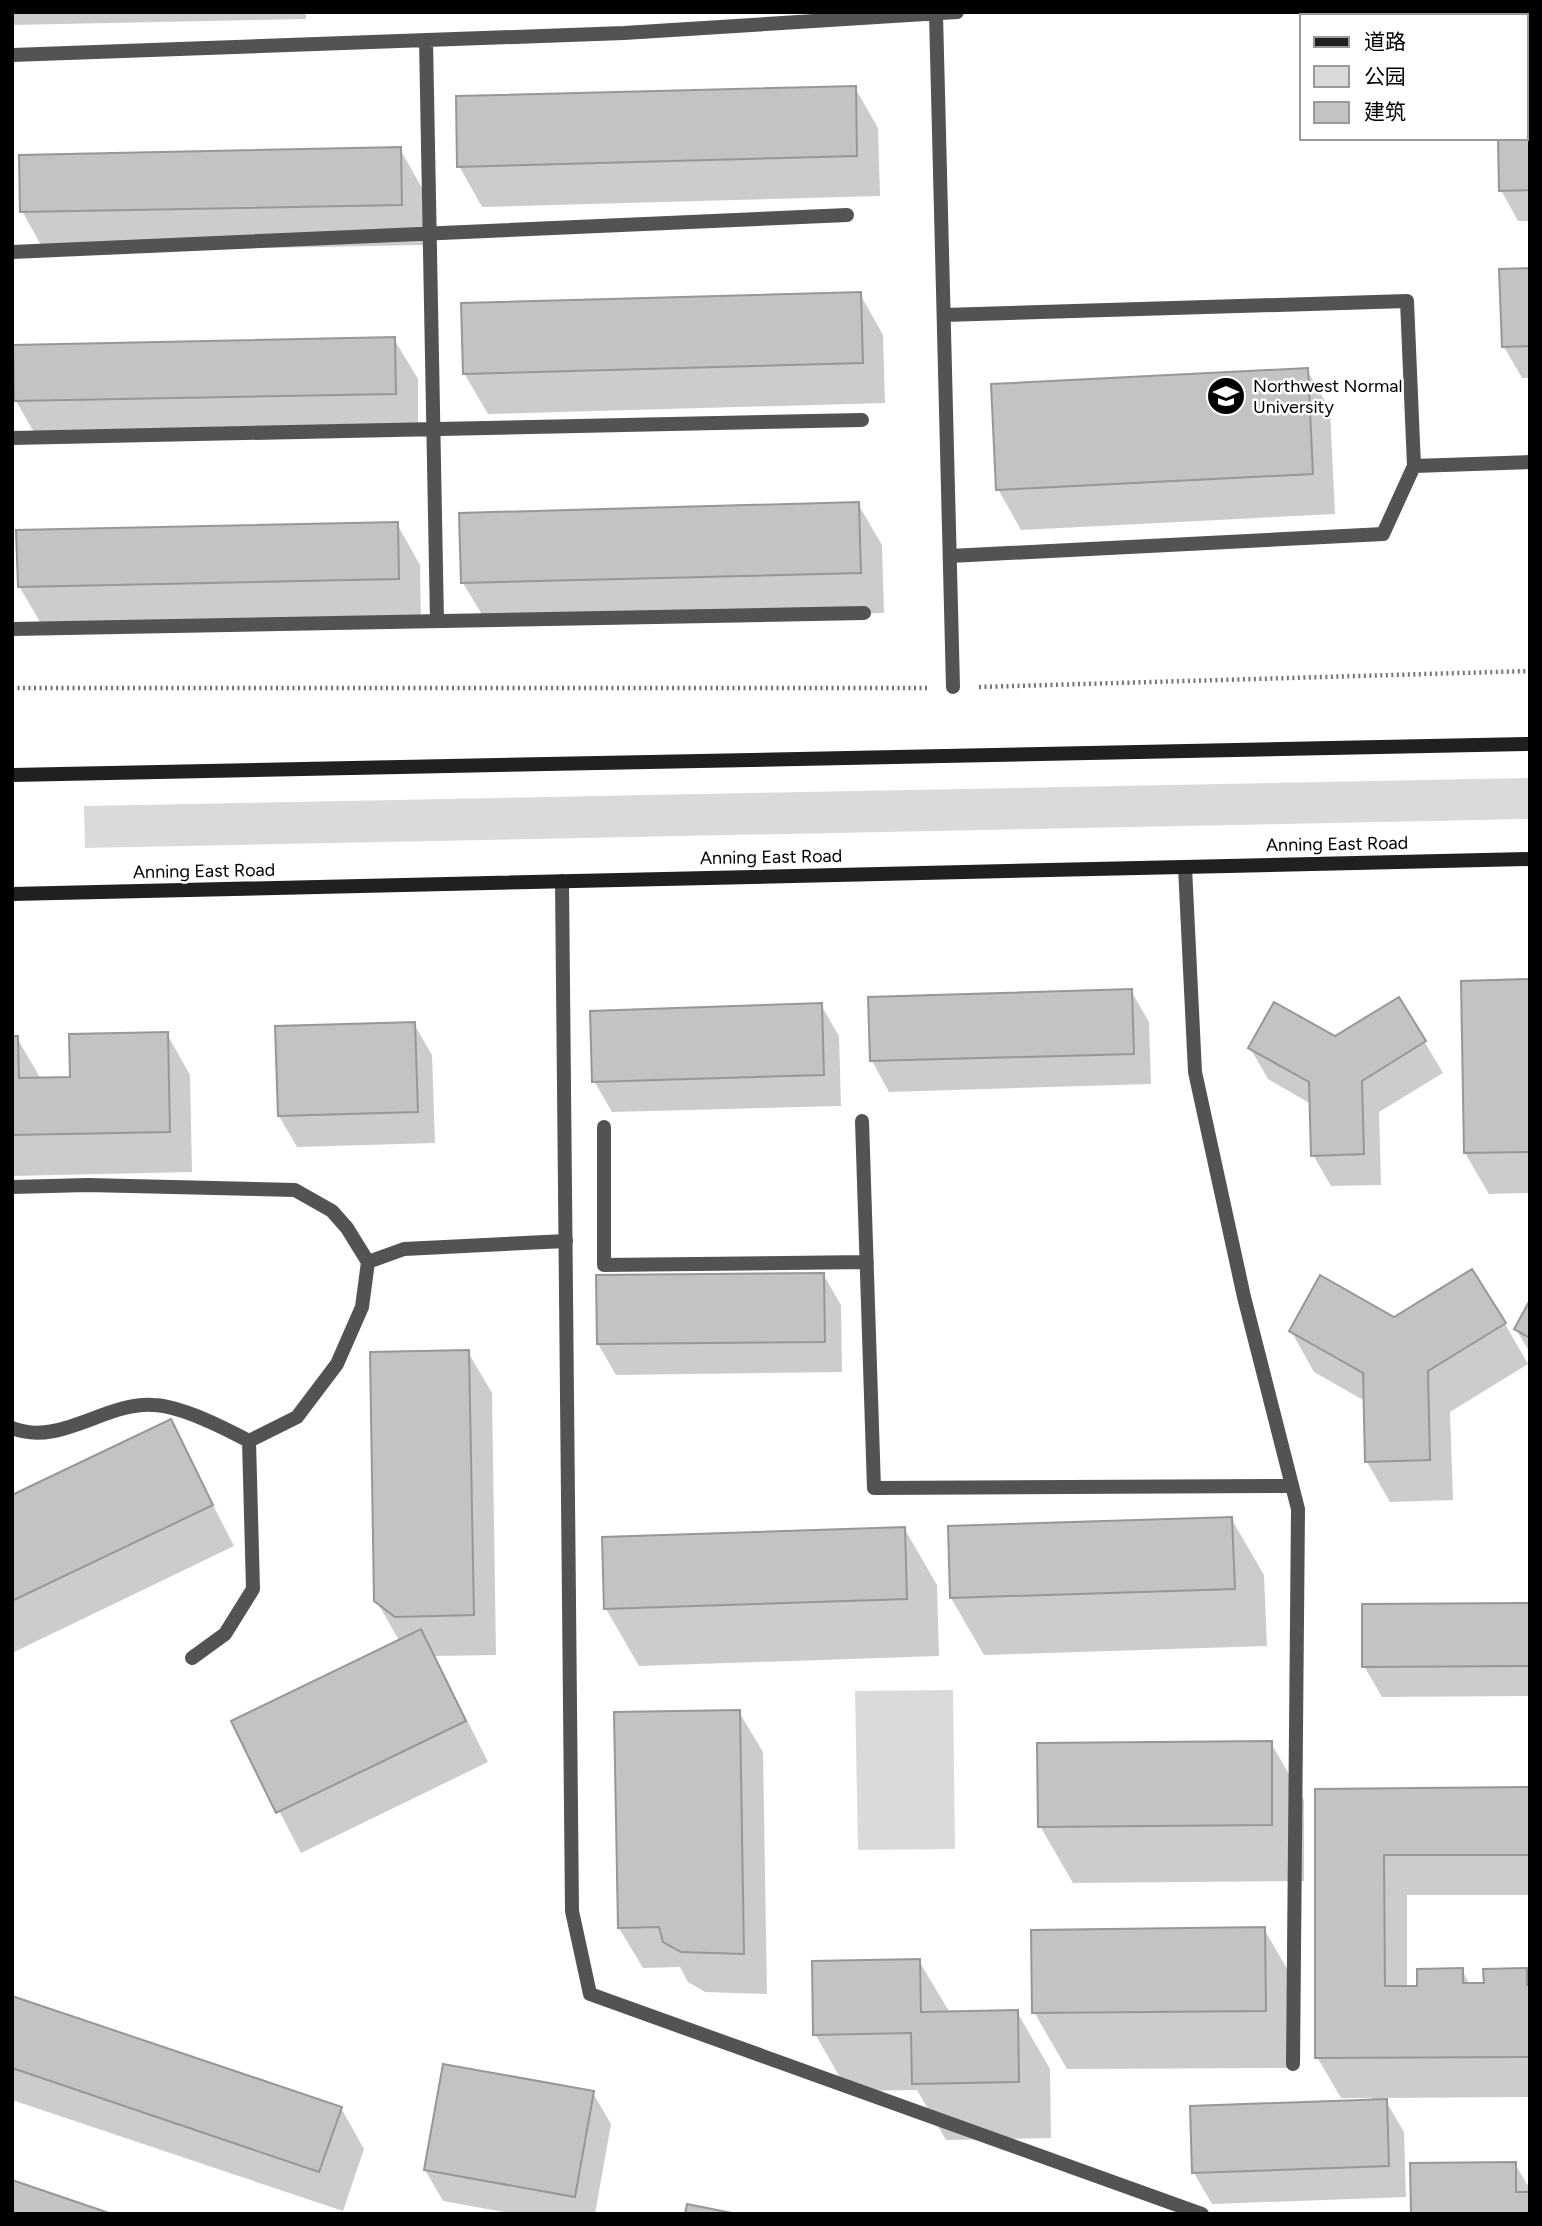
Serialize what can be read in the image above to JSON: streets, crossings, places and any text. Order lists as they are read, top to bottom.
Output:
{
  "streets": {
    "main road": ["Anning East Road"]
  },
  "places": {
    "school or university": ["Northwest Normal University"]
  },
  "legend": ["道路", "公园", "建筑"]
}
